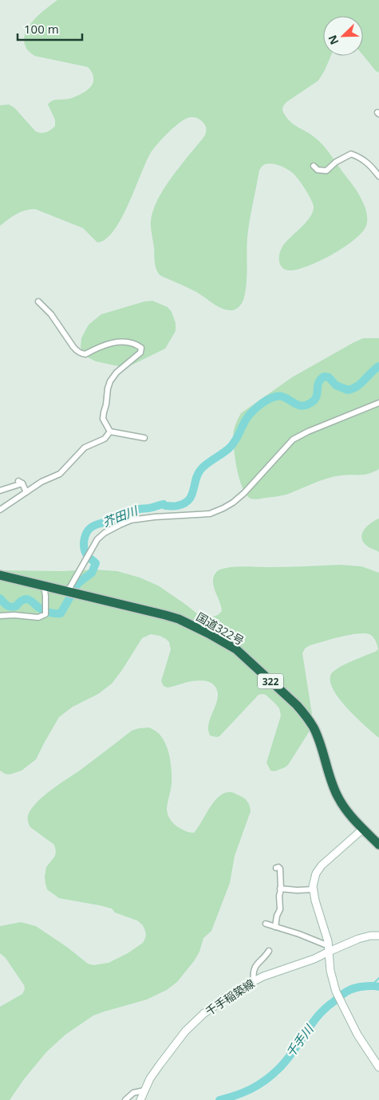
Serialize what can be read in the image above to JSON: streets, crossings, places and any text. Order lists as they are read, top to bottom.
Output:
{
  "streets": {
    "highway": ["国道322号", "322"],
    "main road": ["千手稲築線"]
  },
  "water": ["芥田川", "千手川"],
  "scale_bar": "100 m",
  "north": "bottom left"
}
